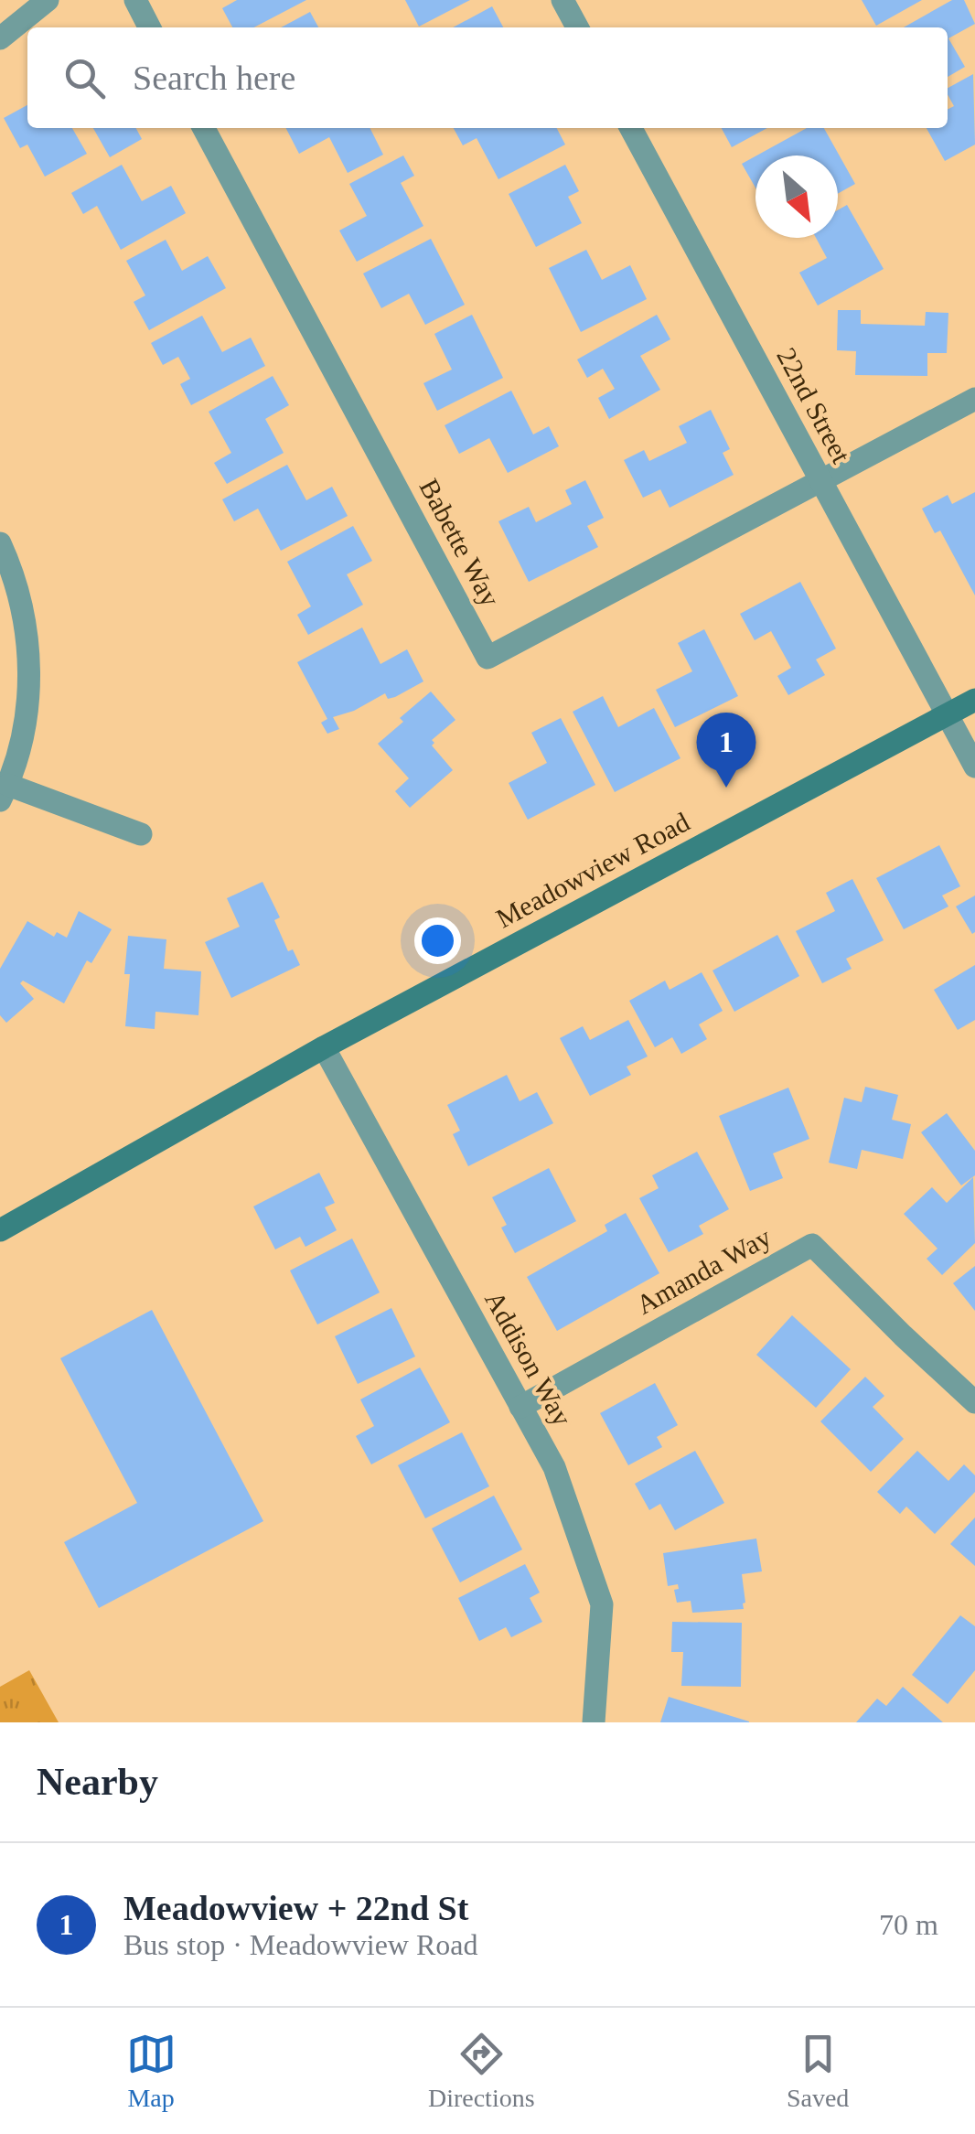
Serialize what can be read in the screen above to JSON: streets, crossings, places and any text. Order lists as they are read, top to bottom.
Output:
{
  "streets": {
    "main road": ["Meadowview Road"],
    "street": [
      "22nd Street",
      "Babette Way",
      "Amanda Way",
      "Addison Way"
    ]
  },
  "crossings": [
    ["22nd Street", "Babette Way"],
    ["22nd Street", "Meadowview Road"],
    ["Meadowview Road", "Addison Way"],
    ["Amanda Way", "Addison Way"]
  ],
  "north": "bottom right",
  "page": {
    "search": "Search here",
    "pins": "1",
    "heading": "Nearby",
    "list": [
      {
        "mark": "1",
        "name": "Meadowview + 22nd St",
        "note": "Bus stop · Meadowview Road",
        "value": "70 m"
      }
    ],
    "nav": ["Map", "Directions", "Saved"]
  }
}
